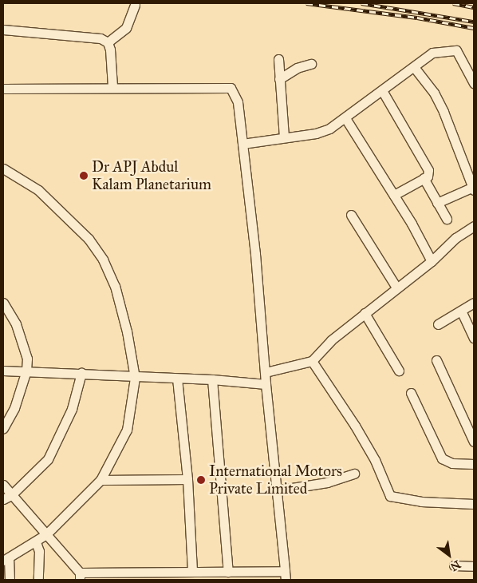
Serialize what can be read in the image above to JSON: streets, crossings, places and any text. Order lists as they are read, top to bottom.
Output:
{
  "places": ["Dr APJ Abdul Kalam Planetarium", "International Motors Private Limited"],
  "north": "bottom right"
}
